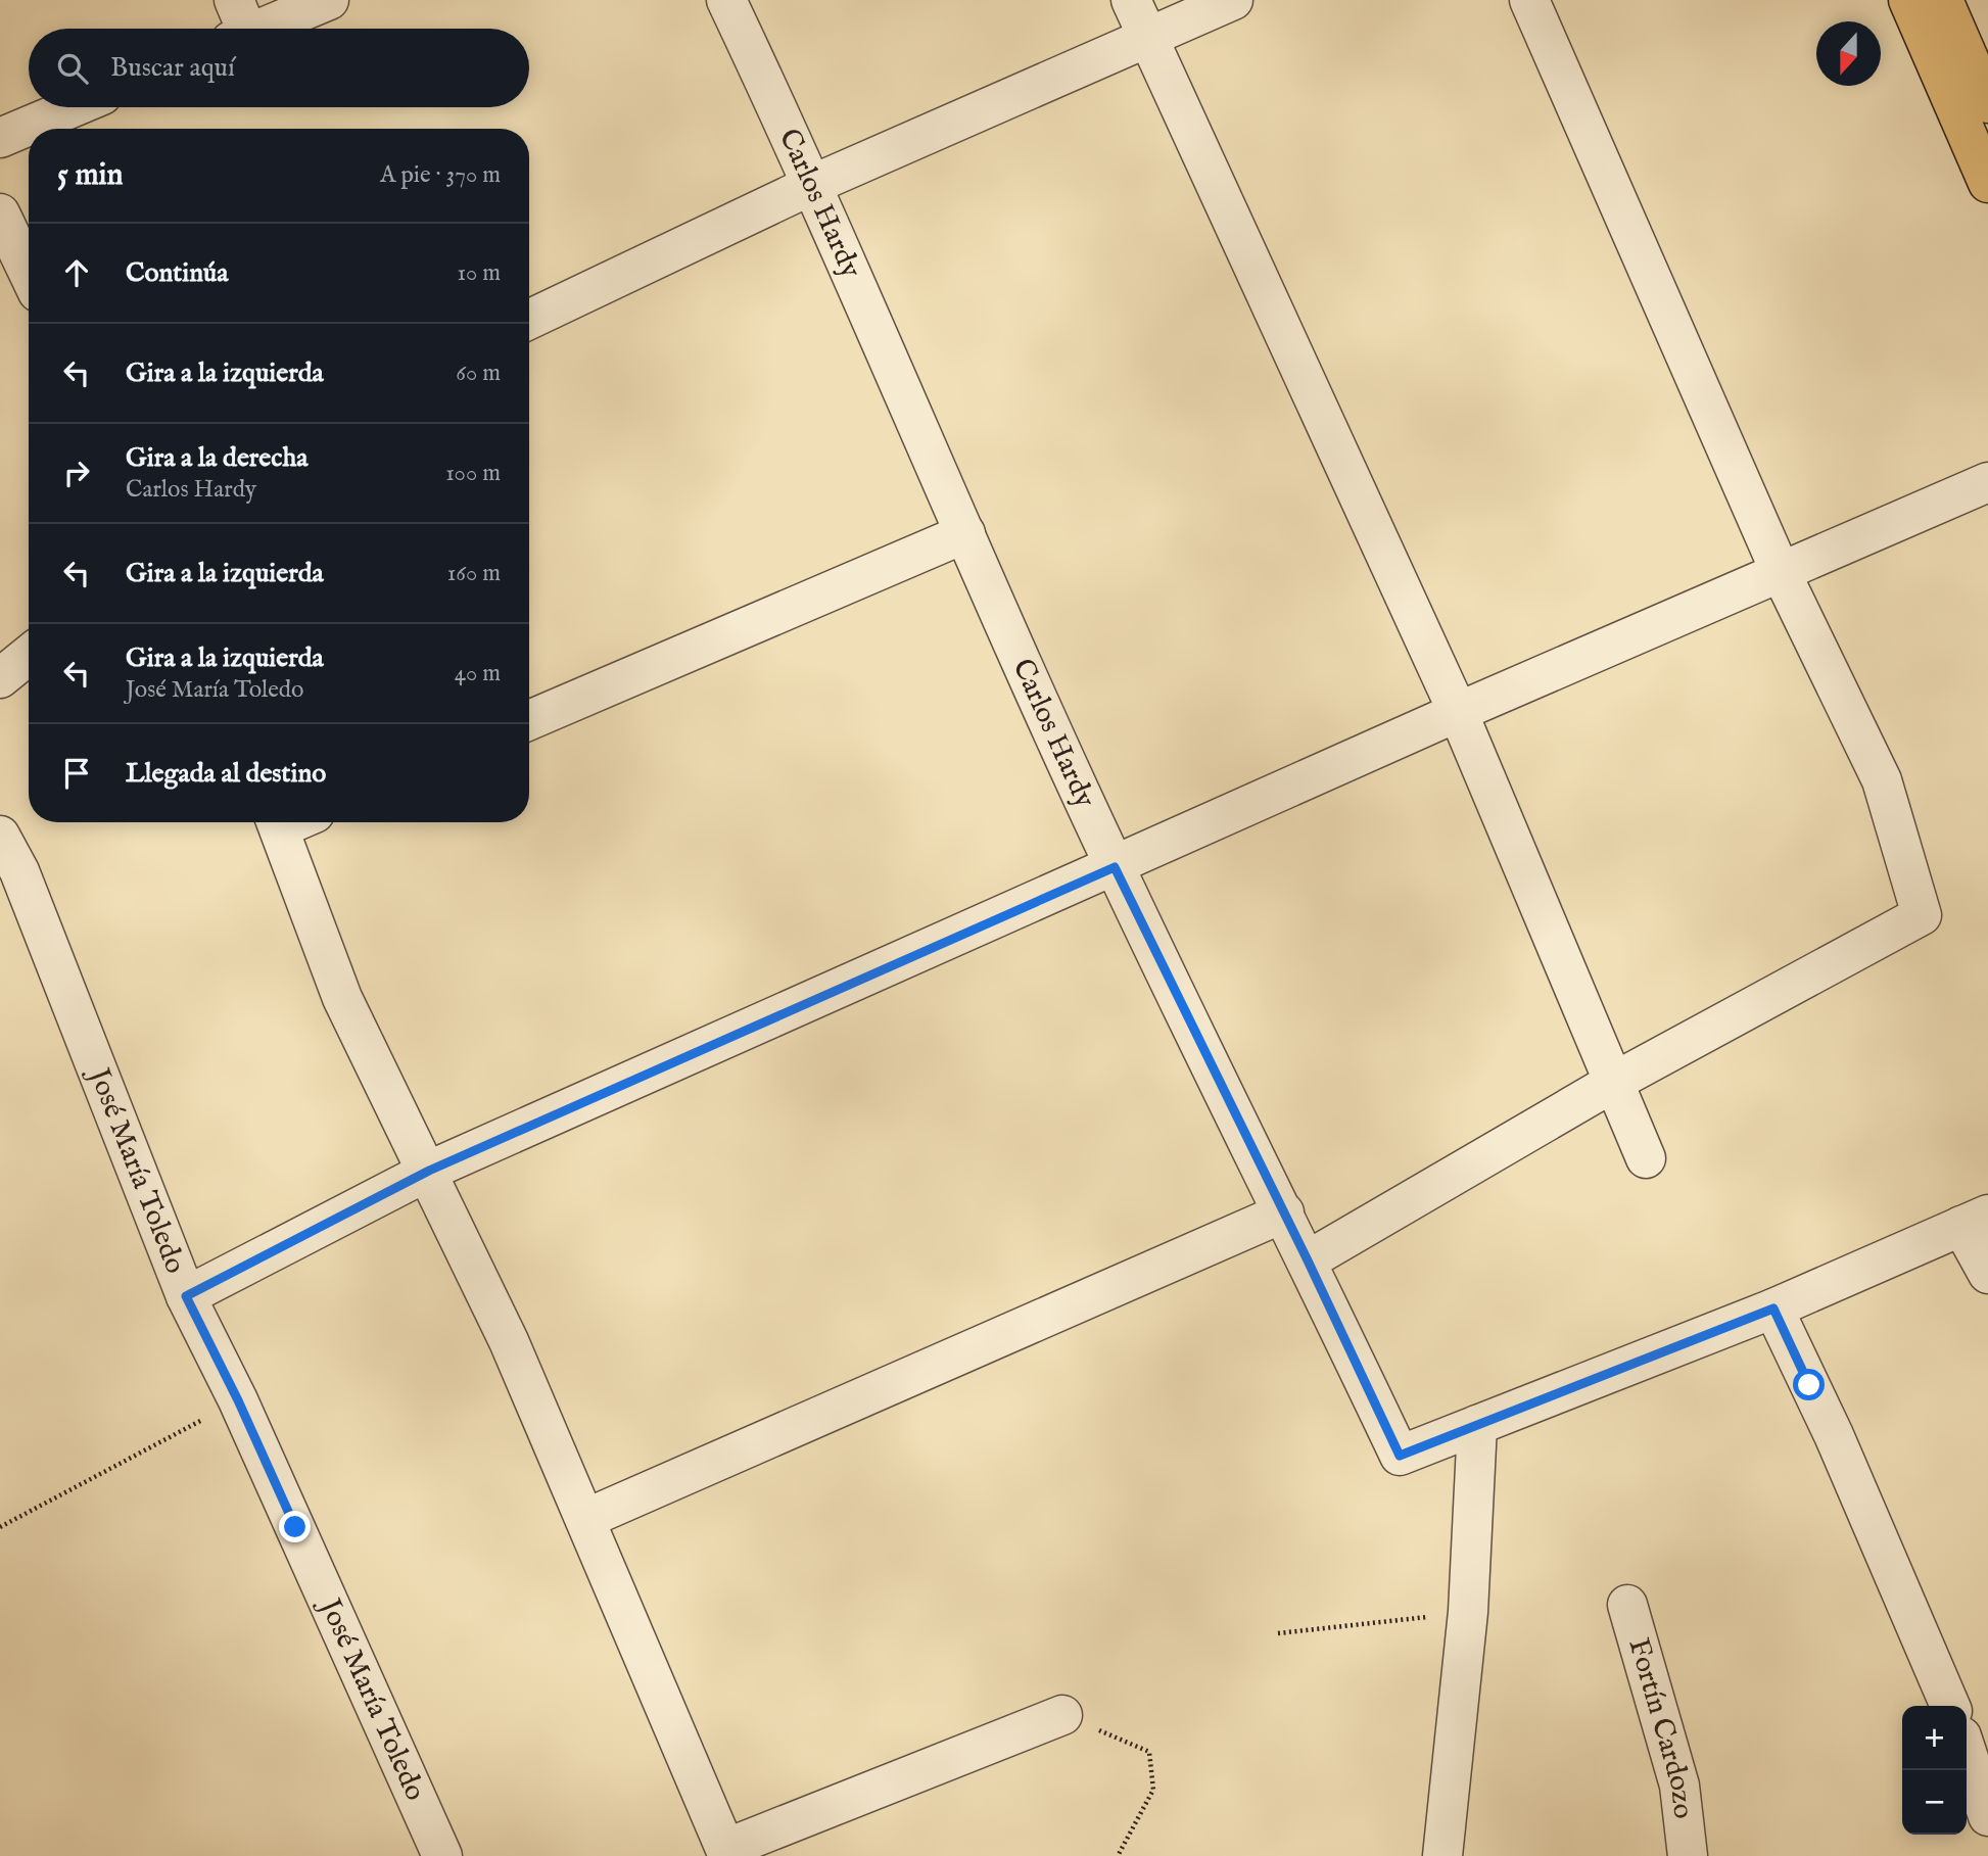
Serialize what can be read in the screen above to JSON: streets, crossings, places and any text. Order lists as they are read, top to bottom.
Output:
{
  "streets": {
    "street": ["Carlos Hardy", "José María Toledo", "Fortín Cardozo"]
  },
  "north": "bottom",
  "page": {
    "search": "Buscar aquí",
    "heading": ["5 min", "A pie · 370 m"],
    "list": [
      ["Continúa", "10 m"],
      ["Gira a la izquierda", "60 m"],
      ["Gira a la derecha", "Carlos Hardy", "100 m"],
      ["Gira a la izquierda", "160 m"],
      ["Gira a la izquierda", "José María Toledo", "40 m"],
      "Llegada al destino"
    ],
    "map_buttons": ["+", "−"]
  }
}
